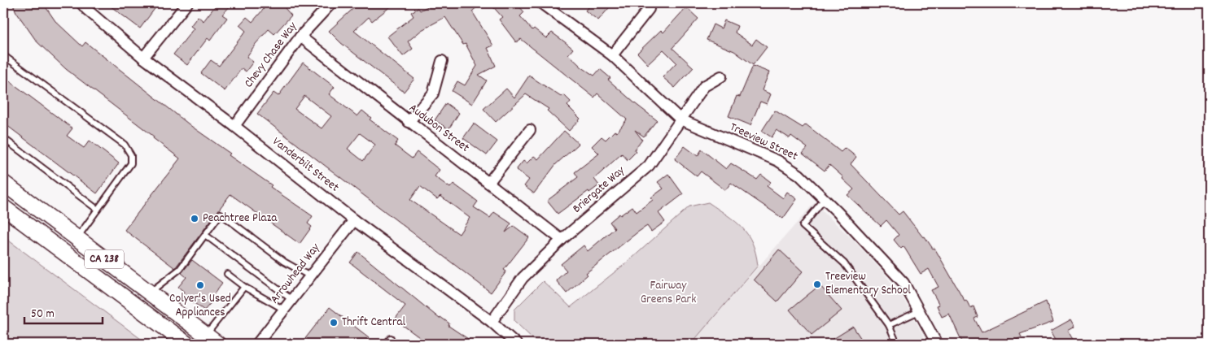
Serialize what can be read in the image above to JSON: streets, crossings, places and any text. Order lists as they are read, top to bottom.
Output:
{
  "streets": {
    "main road": ["CA 238"],
    "street": [
      "Chevy Chase Way",
      "Audubon Street",
      "Treeview Street",
      "Vanderbilt Street",
      "Briergate Way",
      "Arrowhead Way"
    ]
  },
  "crossings": [
    ["Chevy Chase Way", "Audubon Street"],
    ["Chevy Chase Way", "Vanderbilt Street"],
    ["Audubon Street", "Briergate Way"],
    ["Treeview Street", "Briergate Way"],
    ["Vanderbilt Street", "Briergate Way"],
    ["Vanderbilt Street", "Arrowhead Way"]
  ],
  "parks": ["Fairway Greens Park"],
  "places": [
    "Peachtree Plaza",
    "Treeview Elementary School",
    "Colyer's Used Appliances",
    "Thrift Central"
  ],
  "scale_bar": "50 m"
}
